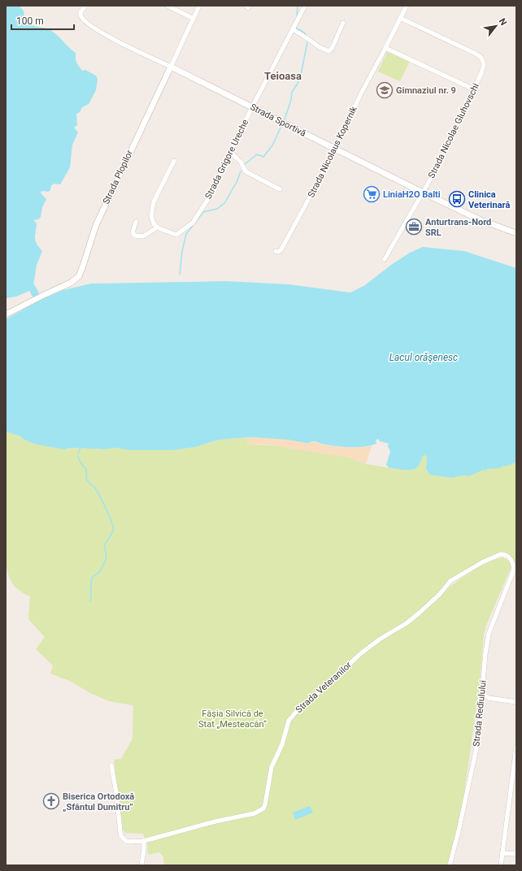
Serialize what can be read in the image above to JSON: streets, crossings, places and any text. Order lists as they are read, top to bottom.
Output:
{
  "streets": {
    "street": [
      "Strada Sportivă",
      "Strada Nicolae Gluhovschi",
      "Strada Nicolaus Kopernik",
      "Strada Grigore Ureche",
      "Strada Plopilor",
      "Strada Veteranilor",
      "Strada Rediulului"
    ]
  },
  "crossings": [
    ["Strada Sportivă", "Strada Nicolae Gluhovschi"],
    ["Strada Sportivă", "Strada Nicolaus Kopernik"],
    ["Strada Sportivă", "Strada Grigore Ureche"],
    ["Strada Sportivă", "Strada Plopilor"],
    ["Strada Nicolae Gluhovschi", "Strada Nicolaus Kopernik"],
    ["Strada Veteranilor", "Strada Rediulului"]
  ],
  "districts": ["Teioasa"],
  "water": ["Lacul orăşenesc"],
  "parks": ["Fâșia Silvică de Stat „Mesteacăn“"],
  "places": {
    "school or university": ["Gimnaziul nr. 9"],
    "supermarket": ["LiniaH2O Balti"],
    "bus stop": ["Clinica Veterinară"],
    "office": ["Anturtrans-Nord SRL"],
    "church": ["Biserica Ortodoxă „Sfântul Dumitru”"]
  },
  "scale_bar": "100 m",
  "north": "top right"
}
